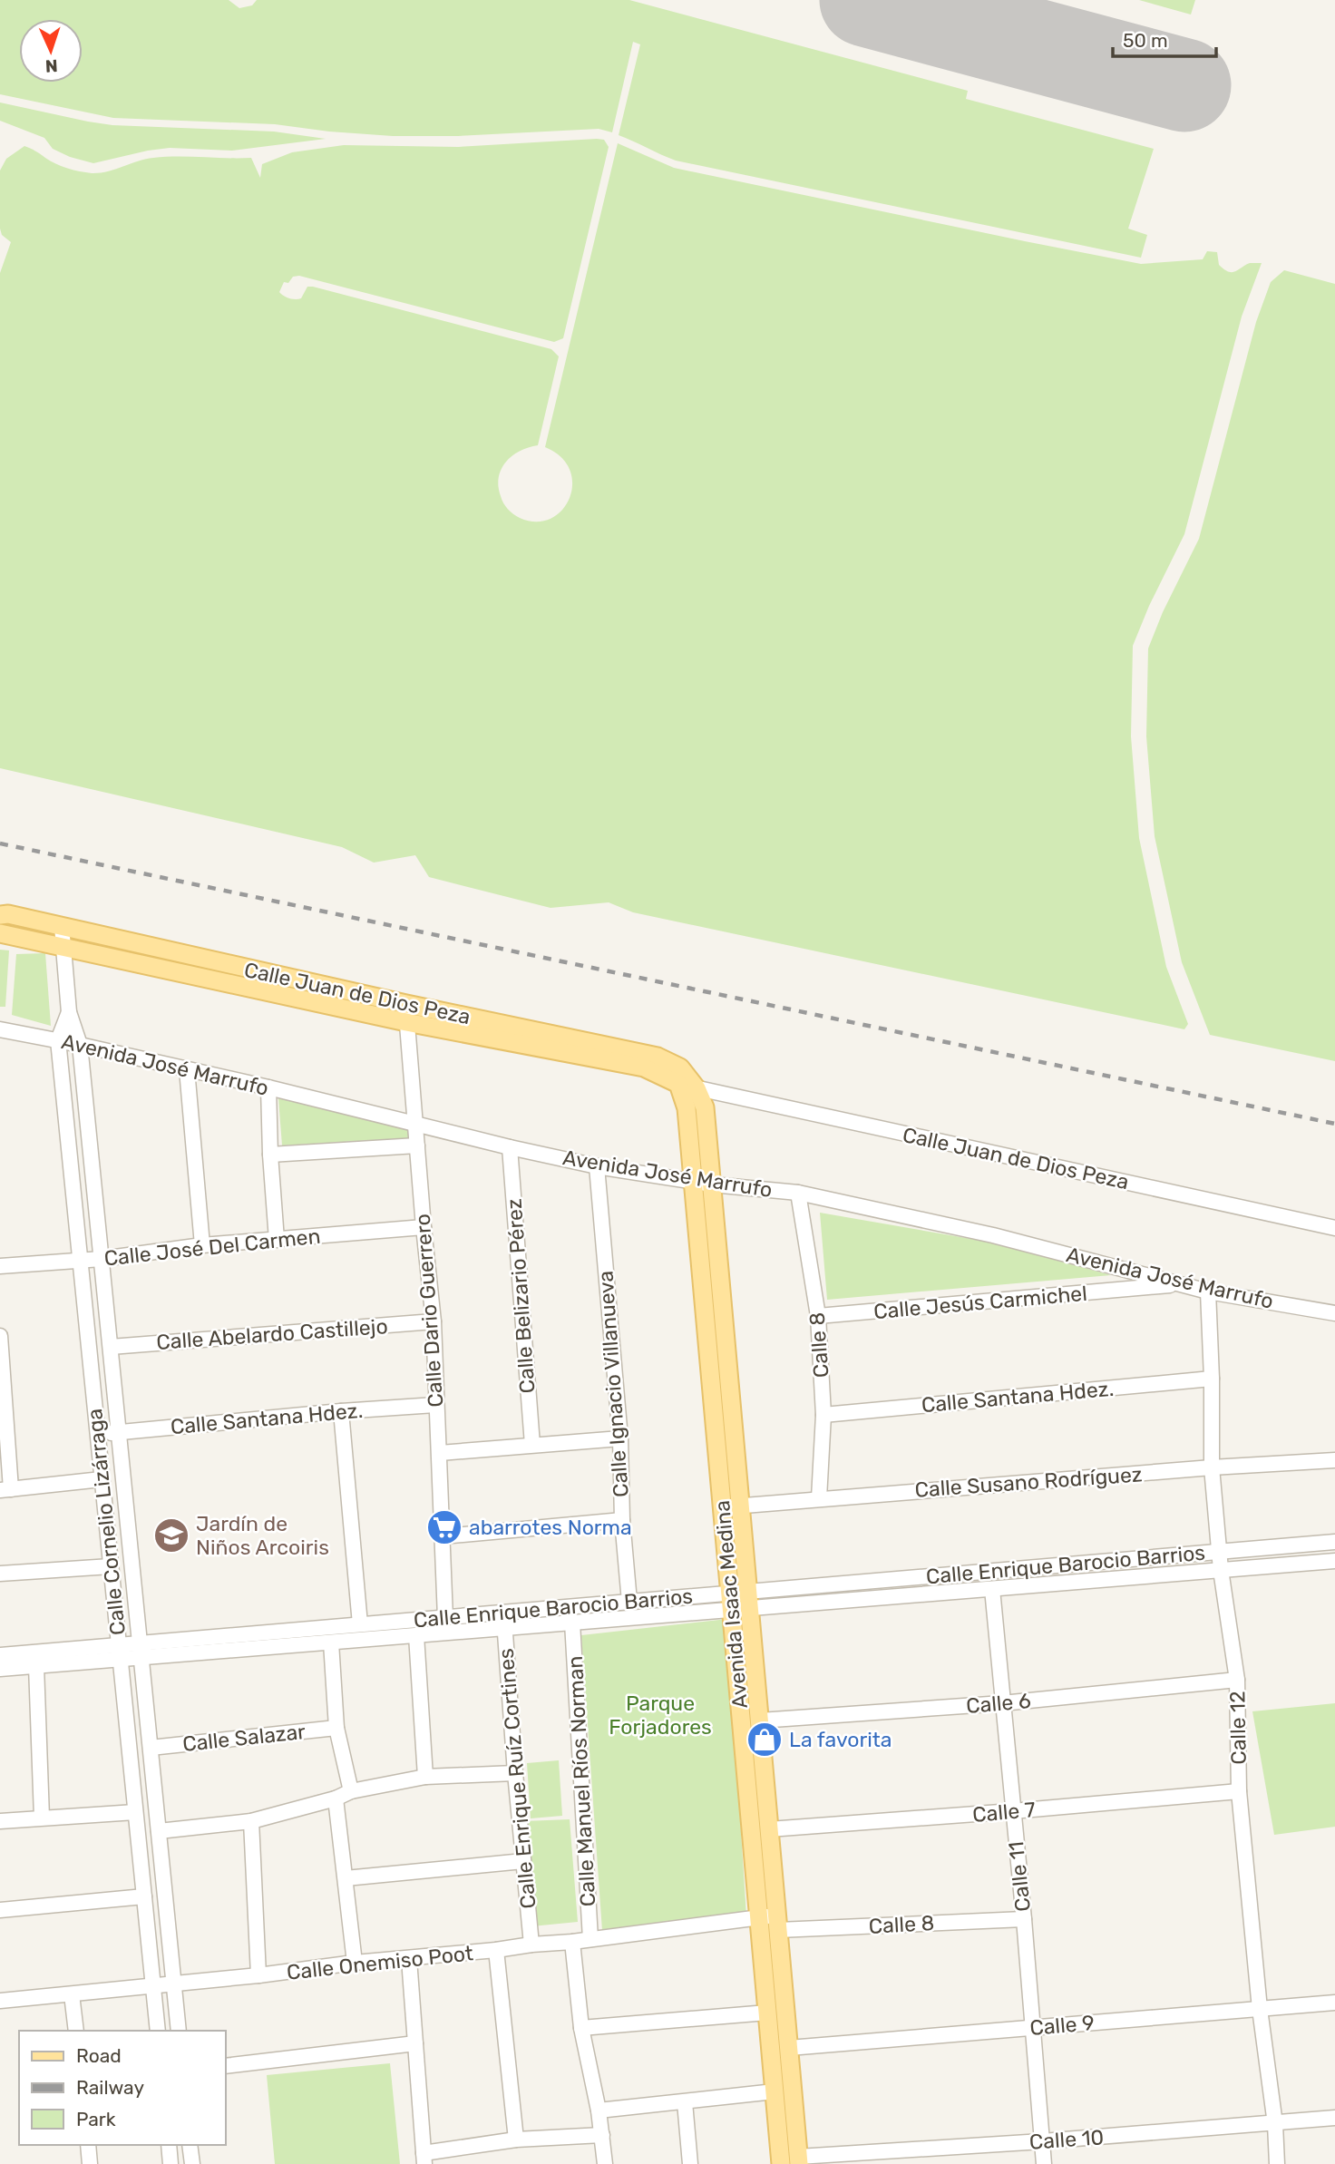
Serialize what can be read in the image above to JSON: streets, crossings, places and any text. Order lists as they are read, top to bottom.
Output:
{
  "streets": {
    "main road": ["Calle Juan de Dios Peza", "Avenida Isaac Medina"],
    "street": [
      "Avenida José Marrufo",
      "Calle José Del Carmen",
      "Calle Belizario Pérez",
      "Calle Jesús Carmichel",
      "Calle Dario Guerrero",
      "Calle Abelardo Castillejo",
      "Calle 8",
      "Calle Ignacio Villanueva",
      "Calle Santana Hdez.",
      "Calle Susano Rodríguez",
      "Calle Cornelio Lizárraga",
      "Calle Enrique Barocio Barrios",
      "Calle 6",
      "Calle 12",
      "Calle Salazar",
      "Calle Enrique Ruíz Cortines",
      "Calle Manuel Ríos Norman",
      "Calle 7",
      "Calle 11",
      "Calle Onemiso Poot",
      "Calle 9",
      "Calle 10"
    ]
  },
  "crossings": [
    ["Calle Juan de Dios Peza", "Calle Dario Guerrero"],
    ["Calle Juan de Dios Peza", "Calle Cornelio Lizárraga"],
    ["Calle Juan de Dios Peza", "Avenida Isaac Medina"],
    ["Avenida José Marrufo", "Calle Belizario Pérez"],
    ["Avenida José Marrufo", "Calle Jesús Carmichel"],
    ["Avenida José Marrufo", "Calle Dario Guerrero"],
    ["Avenida José Marrufo", "Calle 8"],
    ["Avenida José Marrufo", "Calle Ignacio Villanueva"],
    ["Avenida José Marrufo", "Calle Cornelio Lizárraga"],
    ["Avenida José Marrufo", "Avenida Isaac Medina"],
    ["Avenida José Marrufo", "Calle 12"],
    ["Calle José Del Carmen", "Calle Dario Guerrero"],
    ["Calle José Del Carmen", "Calle Cornelio Lizárraga"],
    ["Calle Jesús Carmichel", "Calle 8"],
    ["Calle Dario Guerrero", "Calle Abelardo Castillejo"],
    ["Calle Dario Guerrero", "Calle Santana Hdez."],
    ["Calle Dario Guerrero", "Calle Enrique Barocio Barrios"],
    ["Calle Abelardo Castillejo", "Calle Cornelio Lizárraga"],
    ["Calle 8", "Calle Santana Hdez."],
    ["Calle 8", "Calle Susano Rodríguez"],
    ["Calle 8", "Avenida Isaac Medina"],
    ["Calle 8", "Calle 11"],
    ["Calle 8", "Calle Onemiso Poot"],
    ["Calle Ignacio Villanueva", "Calle Enrique Barocio Barrios"],
    ["Calle Santana Hdez.", "Calle Cornelio Lizárraga"],
    ["Calle Santana Hdez.", "Calle 12"],
    ["Calle Susano Rodríguez", "Avenida Isaac Medina"],
    ["Calle Susano Rodríguez", "Calle 12"],
    ["Calle Cornelio Lizárraga", "Calle Enrique Barocio Barrios"],
    ["Calle Cornelio Lizárraga", "Calle Salazar"],
    ["Calle Cornelio Lizárraga", "Calle Onemiso Poot"],
    ["Calle Enrique Barocio Barrios", "Avenida Isaac Medina"],
    ["Calle Enrique Barocio Barrios", "Calle 12"],
    ["Calle Enrique Barocio Barrios", "Calle Enrique Ruíz Cortines"],
    ["Calle Enrique Barocio Barrios", "Calle Manuel Ríos Norman"],
    ["Calle Enrique Barocio Barrios", "Calle 11"],
    ["Avenida Isaac Medina", "Calle 6"],
    ["Avenida Isaac Medina", "Calle 7"],
    ["Avenida Isaac Medina", "Calle Onemiso Poot"],
    ["Avenida Isaac Medina", "Calle 9"],
    ["Avenida Isaac Medina", "Calle 10"],
    ["Calle 6", "Calle 12"],
    ["Calle 6", "Calle 11"],
    ["Calle 12", "Calle 7"],
    ["Calle 12", "Calle 9"],
    ["Calle 12", "Calle 10"],
    ["Calle Enrique Ruíz Cortines", "Calle Onemiso Poot"],
    ["Calle Manuel Ríos Norman", "Calle Onemiso Poot"],
    ["Calle 7", "Calle 11"],
    ["Calle 11", "Calle 9"],
    ["Calle 11", "Calle 10"]
  ],
  "parks": ["Parque Forjadores"],
  "places": {
    "supermarket": ["abarrotes Norma"],
    "school or university": ["Jardín de Niños Arcoiris"],
    "shop": ["La favorita"]
  },
  "legend": ["Road", "Railway", "Park"],
  "scale_bar": "50 m",
  "north": "bottom"
}
